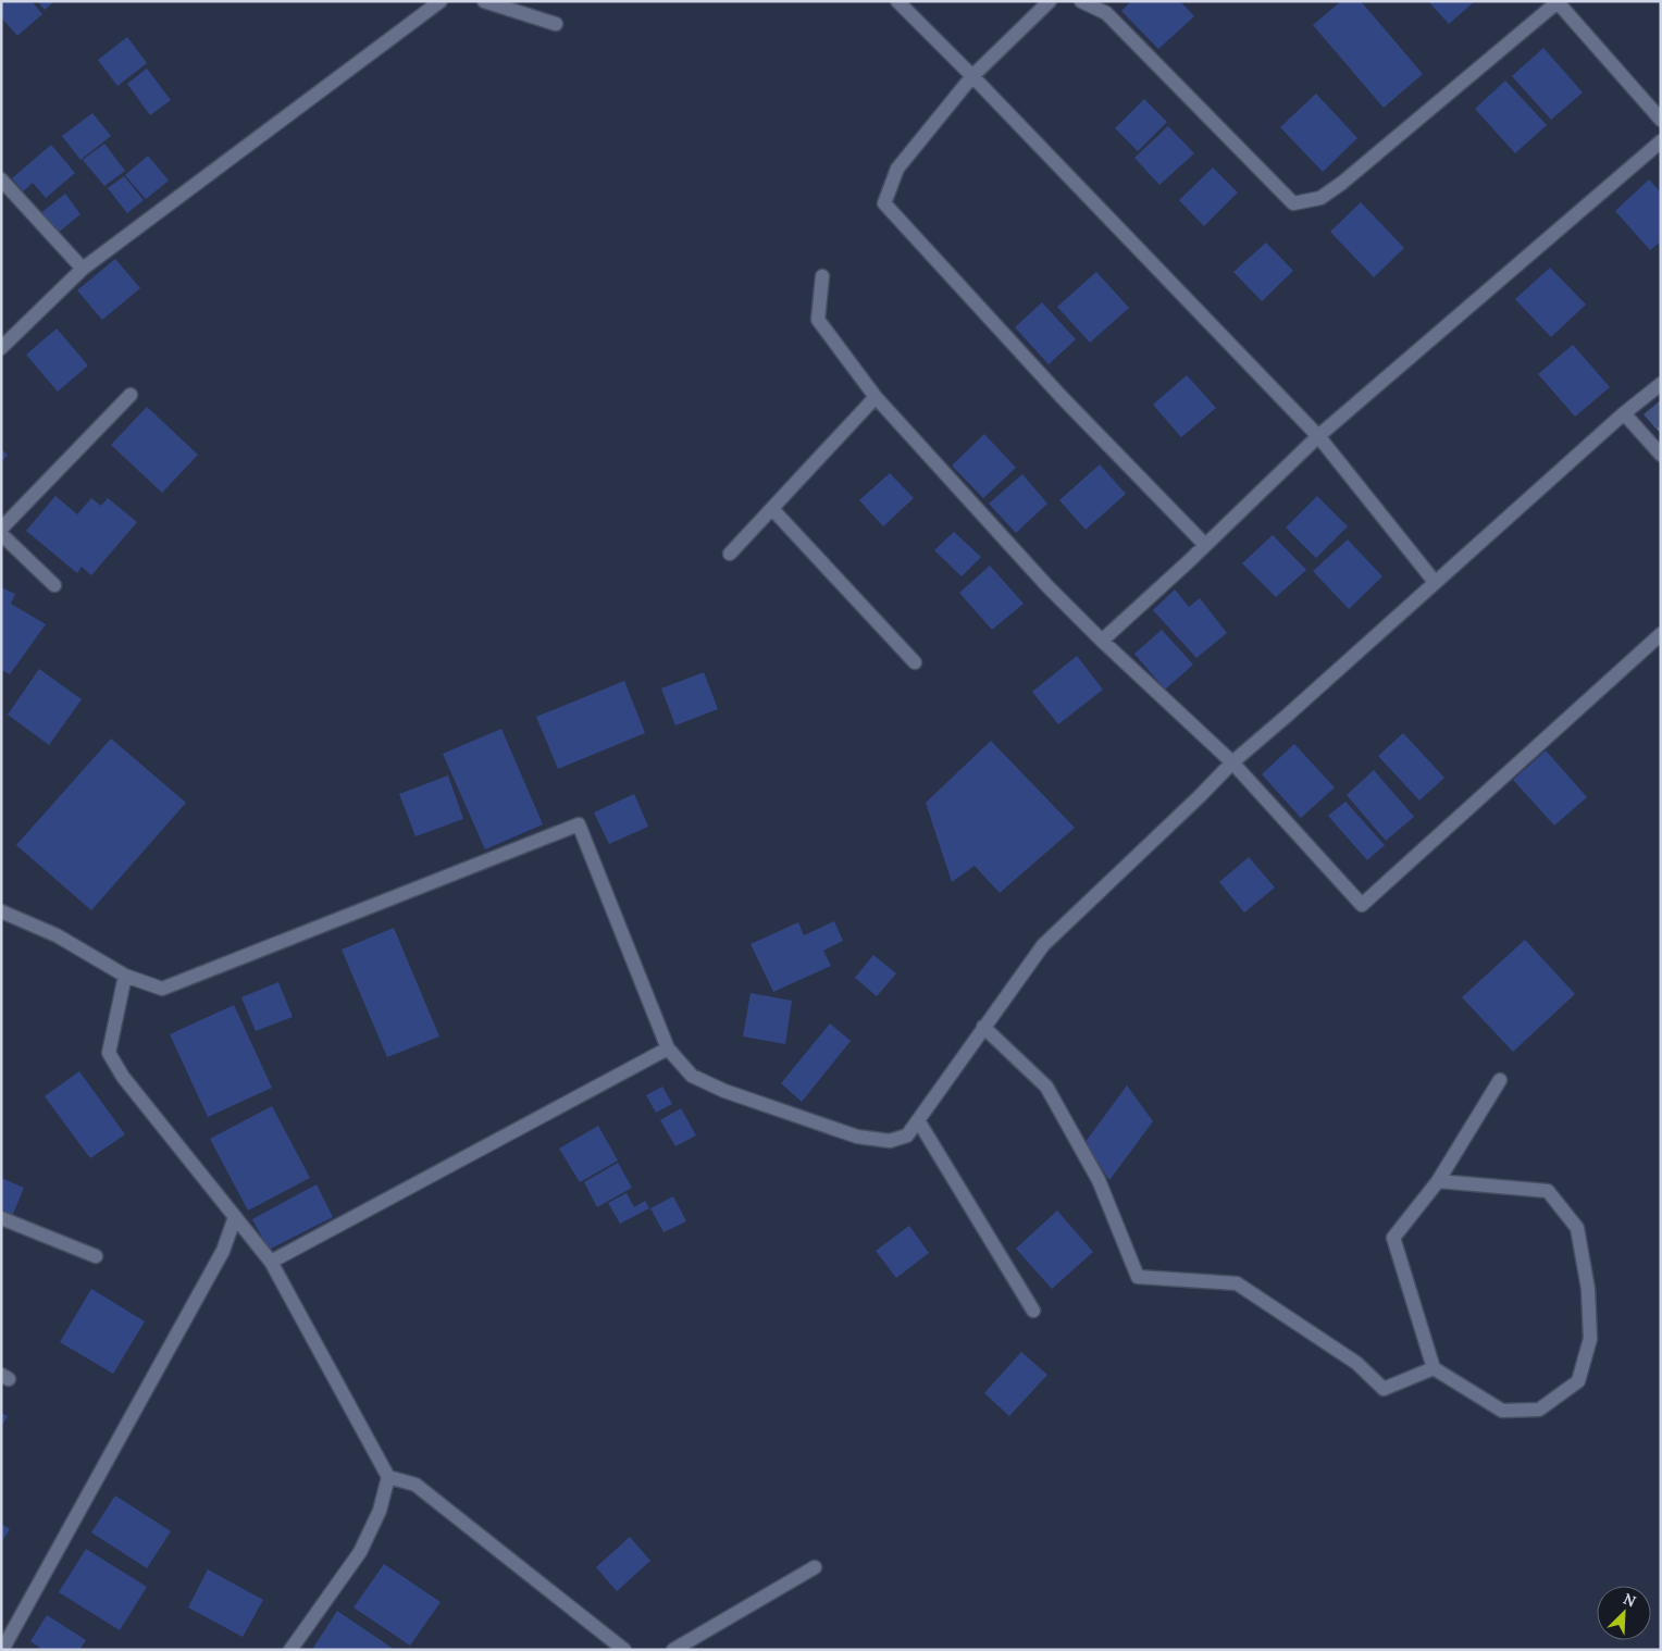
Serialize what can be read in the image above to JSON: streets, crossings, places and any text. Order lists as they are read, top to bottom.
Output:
{
  "north": "top right"
}
